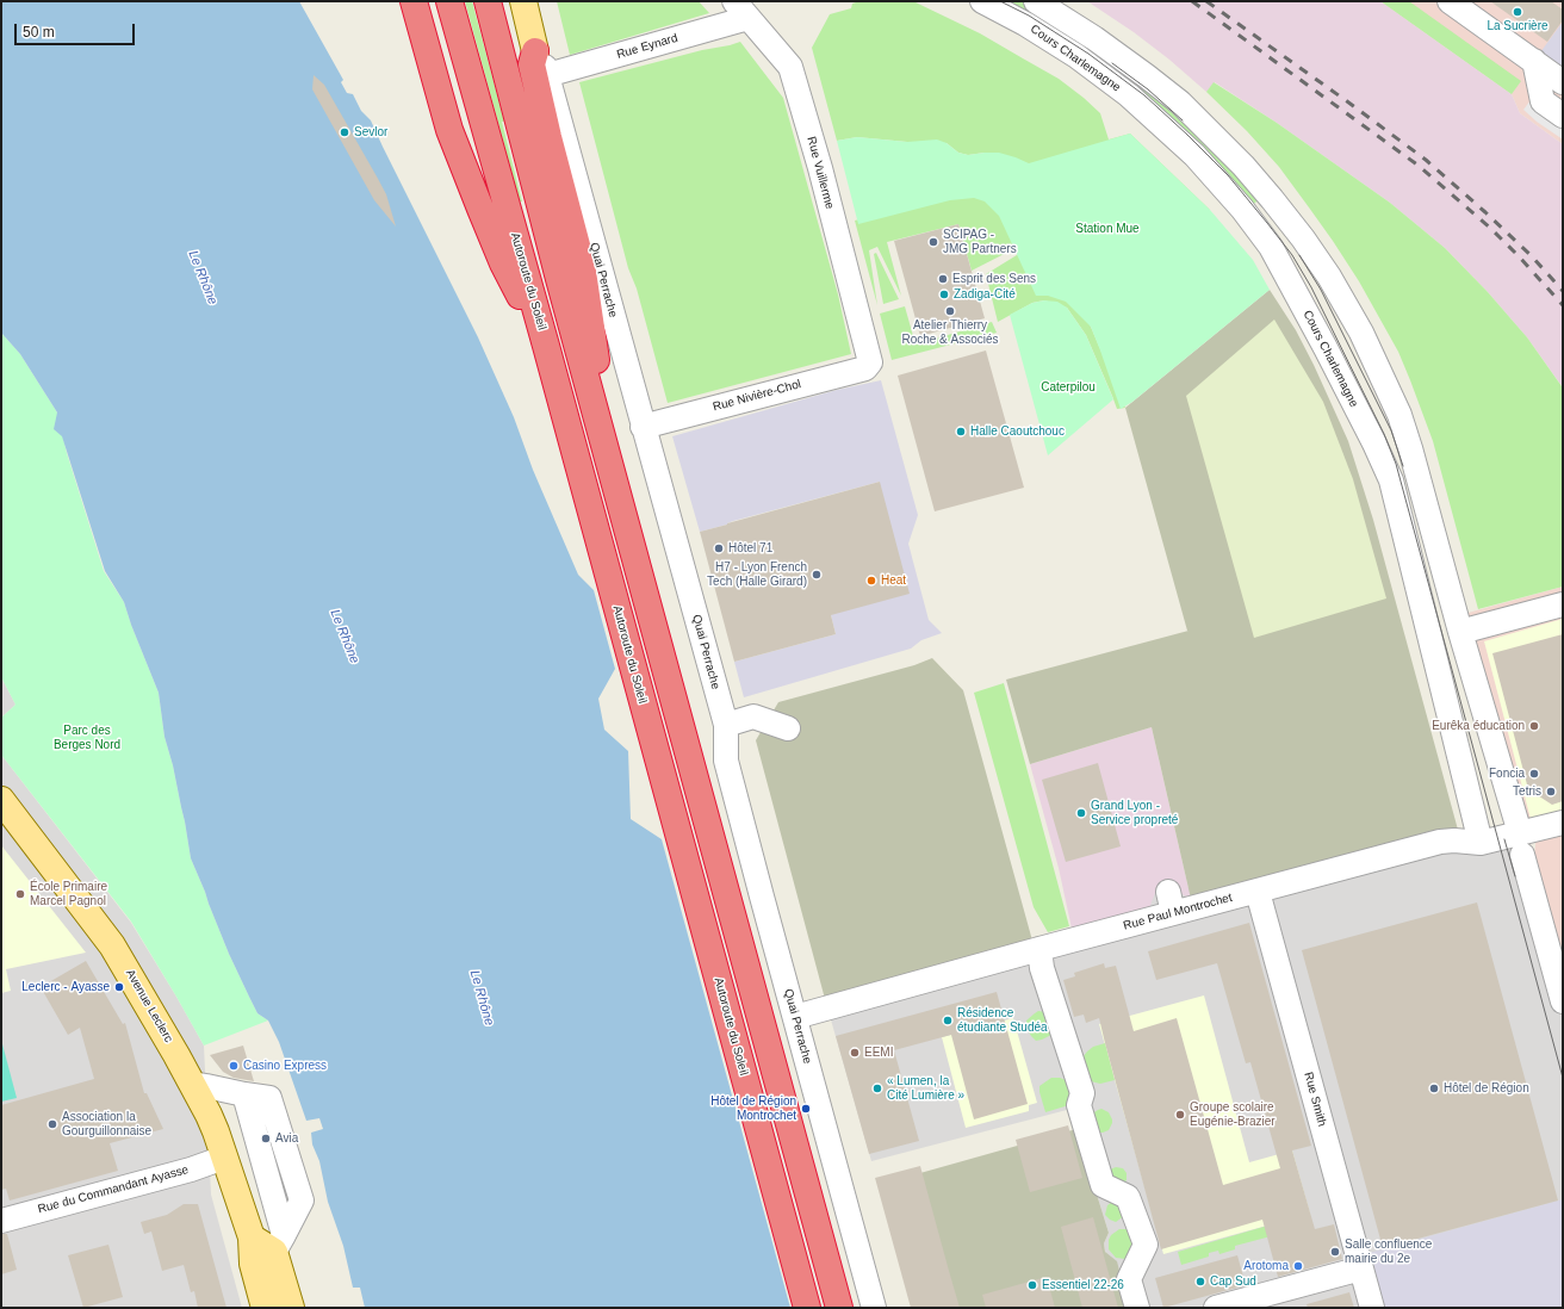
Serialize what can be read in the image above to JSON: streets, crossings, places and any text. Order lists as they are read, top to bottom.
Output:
{
  "streets": {
    "highway": ["Autoroute du Soleil"],
    "main road": ["Quai Perrache", "Avenue Leclerc"],
    "street": [
      "Rue Eynard",
      "Cours Charlemagne",
      "Rue Vuillerme",
      "Rue Nivière-Chol",
      "Rue Paul Montrochet",
      "Rue Smith",
      "Rue du Commandant Ayasse"
    ]
  },
  "crossings": [
    ["Rue Eynard", "Rue Vuillerme"],
    ["Rue Eynard", "Quai Perrache"],
    ["Cours Charlemagne", "Rue Paul Montrochet"],
    ["Rue Vuillerme", "Rue Nivière-Chol"],
    ["Quai Perrache", "Rue Nivière-Chol"],
    ["Quai Perrache", "Rue Paul Montrochet"],
    ["Rue Paul Montrochet", "Rue Smith"],
    ["Avenue Leclerc", "Rue du Commandant Ayasse"]
  ],
  "water": ["Le Rhône"],
  "parks": ["Station Mue", "Caterpilou", "Parc des Berges Nord"],
  "places": [
    "La Sucrière",
    "Sevlor",
    "SCIPAG - JMG Partners",
    "Esprit des Sens",
    "Zadiga-Cité",
    "Atelier Thierry Roche & Associés",
    "Halle Caoutchouc",
    "Hôtel 71",
    "H7 - Lyon French Tech (Halle Girard)",
    "Heat",
    "Eurêka éducation",
    "Foncia",
    "Tetris",
    "Grand Lyon - Service propreté",
    "École Primaire Marcel Pagnol",
    "Leclerc - Ayasse",
    "Résidence étudiante Studéa",
    "EEMI",
    "Casino Express",
    "« Lumen, la Cité Lumière »",
    "Hôtel de Région",
    "Hôtel de Région Montrochet",
    "Groupe scolaire Eugénie-Brazier",
    "Association la Gourguillonnaise",
    "Avia",
    "Salle confluence mairie du 2e",
    "Arotoma",
    "Cap Sud",
    "Essentiel 22-26"
  ],
  "scale_bar": "50 m"
}
